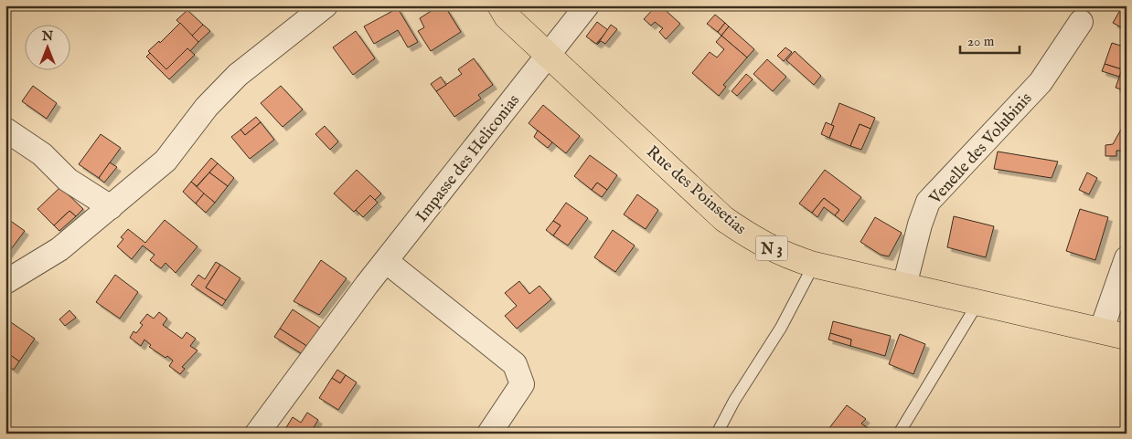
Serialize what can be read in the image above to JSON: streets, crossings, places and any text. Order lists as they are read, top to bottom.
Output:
{
  "streets": {
    "main road": ["Rue des Poinsetias", "N 3"],
    "street": ["Venelle des Volubinis", "Impasse des Heliconias"]
  },
  "crossings": [
    ["Venelle des Volubinis", "Rue des Poinsetias"],
    ["Impasse des Heliconias", "Rue des Poinsetias"]
  ],
  "scale_bar": "20 m",
  "north": "top"
}
